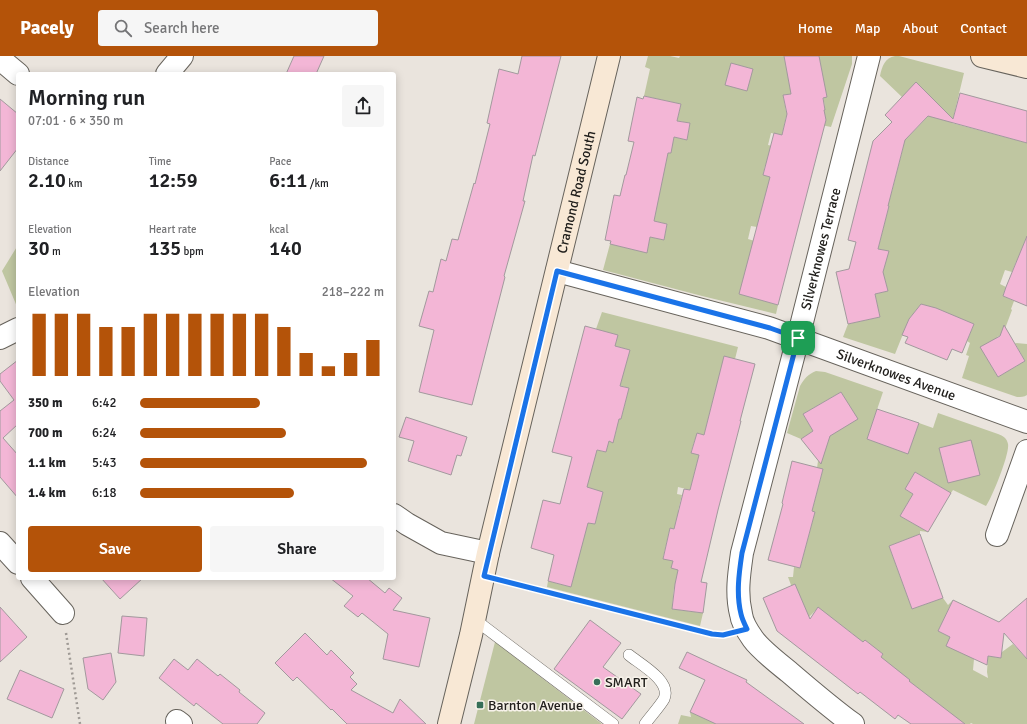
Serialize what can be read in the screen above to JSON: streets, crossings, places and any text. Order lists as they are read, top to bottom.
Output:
{
  "streets": {
    "street": ["Cramond Road South", "Silverknowes Terrace", "Silverknowes Avenue"]
  },
  "crossings": [
    ["Cramond Road South", "Silverknowes Avenue"],
    ["Silverknowes Terrace", "Silverknowes Avenue"]
  ],
  "places": {
    "other": ["SMART"],
    "transit": ["Barnton Avenue"]
  },
  "page": {
    "header": "Pacely",
    "search": "Search here",
    "nav": [
      "Home",
      "Map",
      "About",
      "Contact"
    ],
    "heading": ["Morning run", "07:01 · 6 × 350 m"],
    "stats": [
      ["Distance", "2.10 km"],
      ["Time", "12:59"],
      ["Pace", "6:11 /km"],
      ["Elevation", "30 m"],
      ["Heart rate", "135 bpm"],
      ["kcal", "140"]
    ],
    "chart": ["Elevation", "218–222 m"],
    "list": [
      {
        "name": "350 m",
        "note": "6:42"
      },
      {
        "name": "700 m",
        "note": "6:24"
      },
      {
        "name": "1.1 km",
        "note": "5:43"
      },
      {
        "name": "1.4 km",
        "note": "6:18"
      }
    ],
    "buttons": ["Save", "Share"]
  }
}
